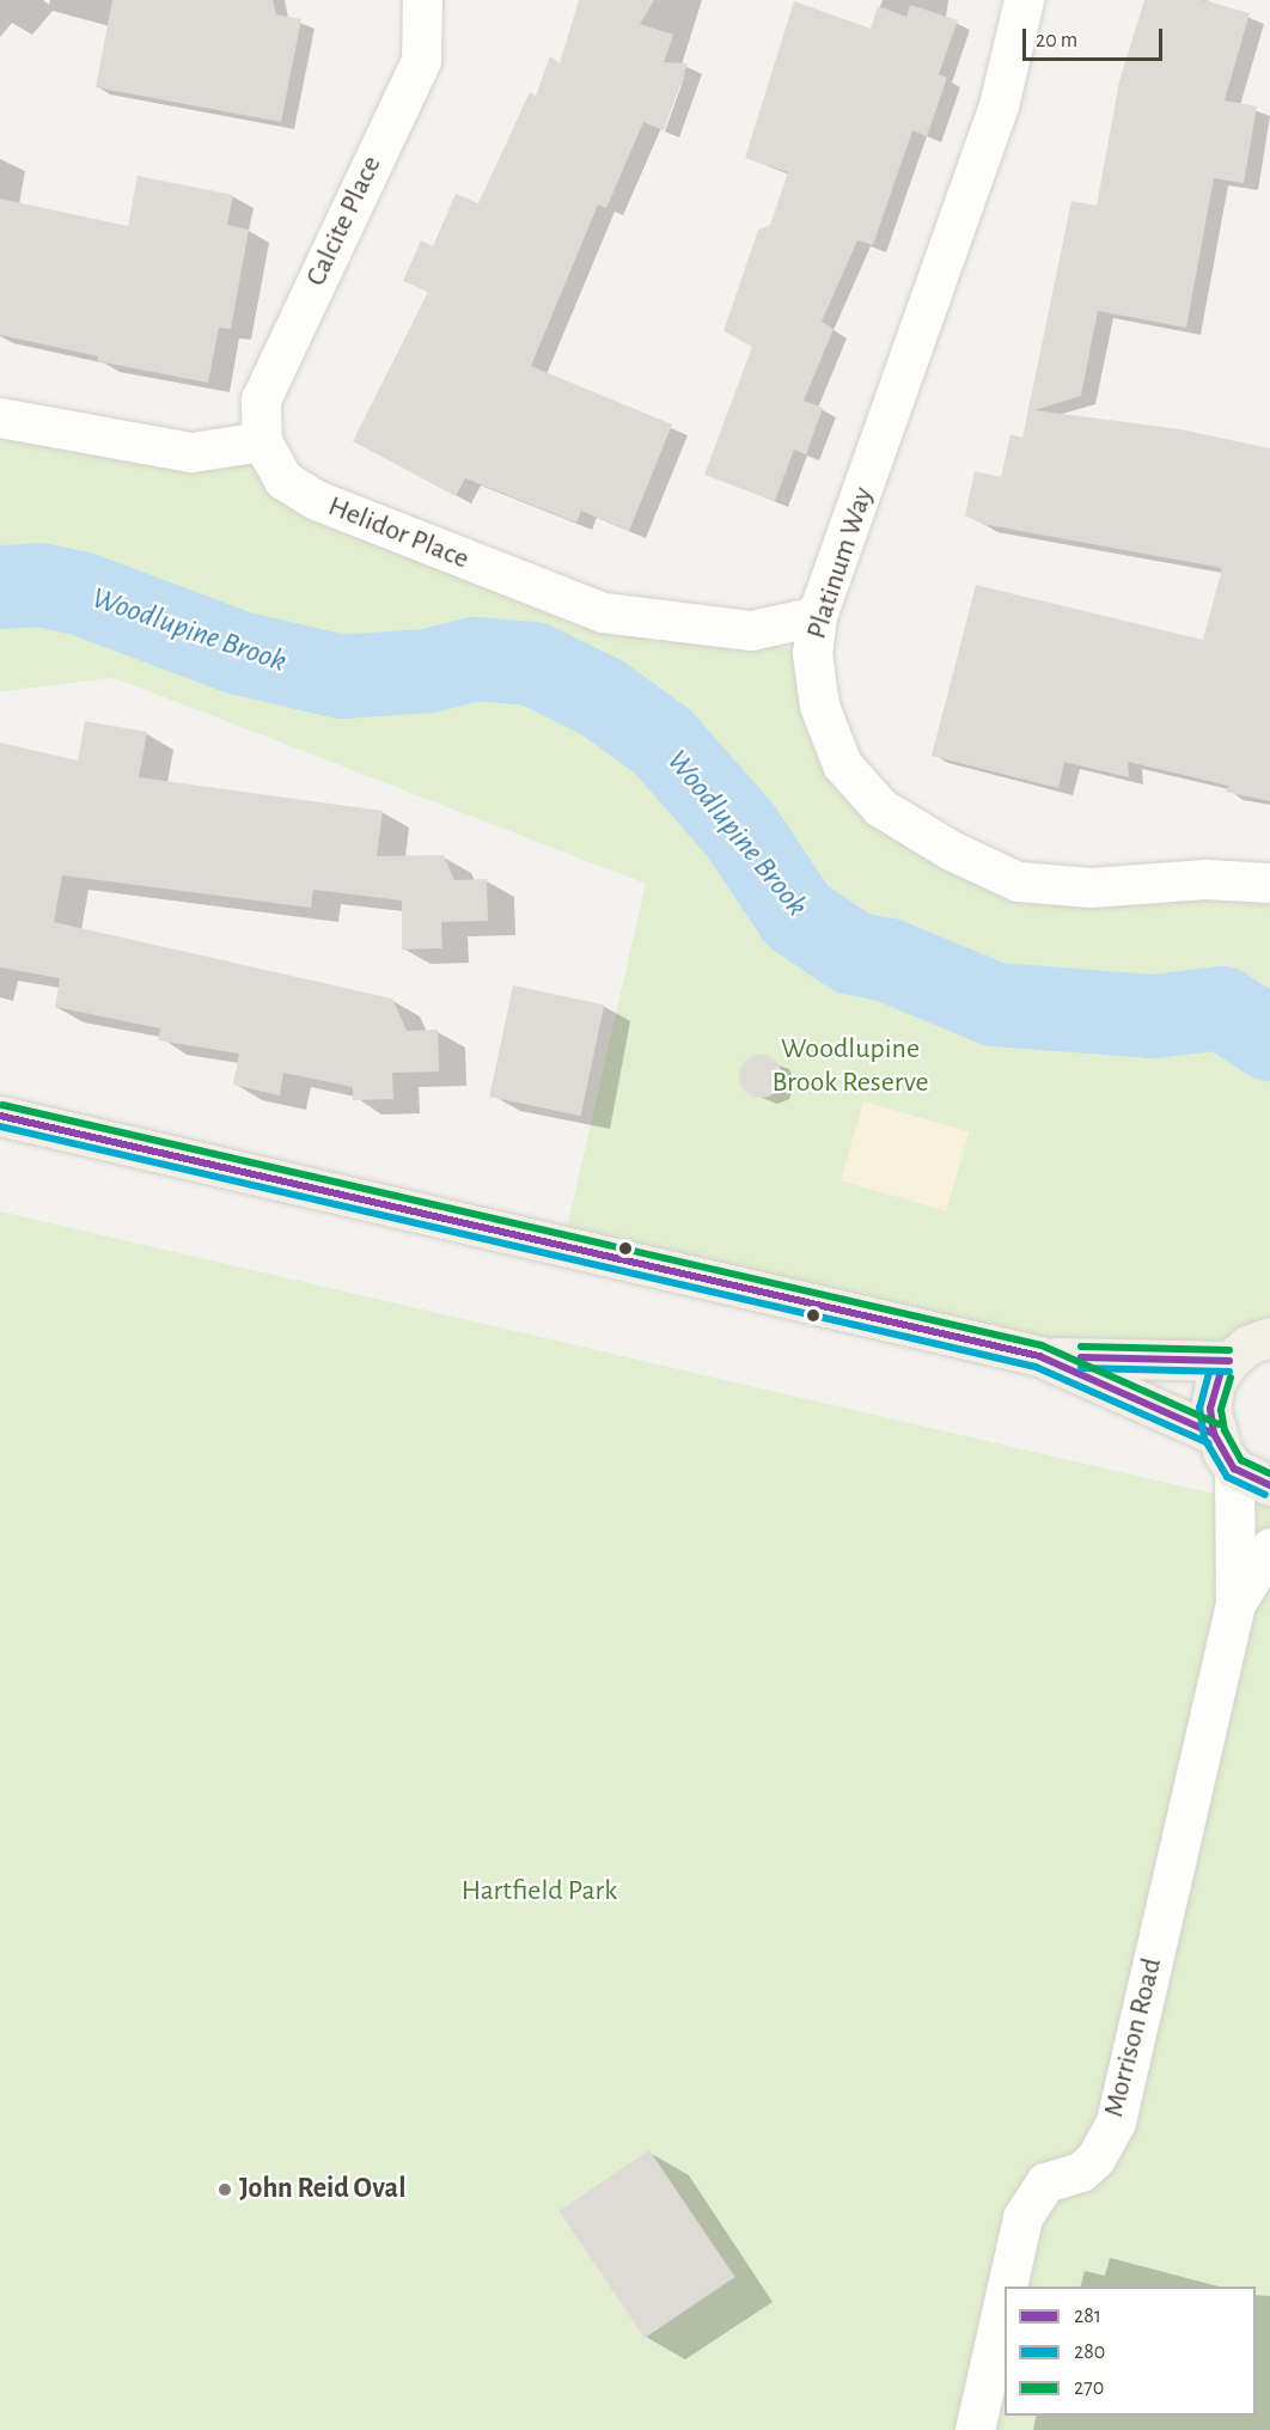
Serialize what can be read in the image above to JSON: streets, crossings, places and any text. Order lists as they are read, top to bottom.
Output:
{
  "streets": {
    "street": [
      "Calcite Place",
      "Helidor Place",
      "Platinum Way",
      "Morrison Road"
    ]
  },
  "crossings": [
    ["Calcite Place", "Helidor Place"],
    ["Helidor Place", "Platinum Way"]
  ],
  "water": ["Woodlupine Brook"],
  "parks": ["Woodlupine Brook Reserve", "Hartfield Park"],
  "places": ["John Reid Oval"],
  "lines": ["transit line 270", "transit line 281", "transit line 280"],
  "legend": ["281", "280", "270"],
  "scale_bar": "20 m"
}
